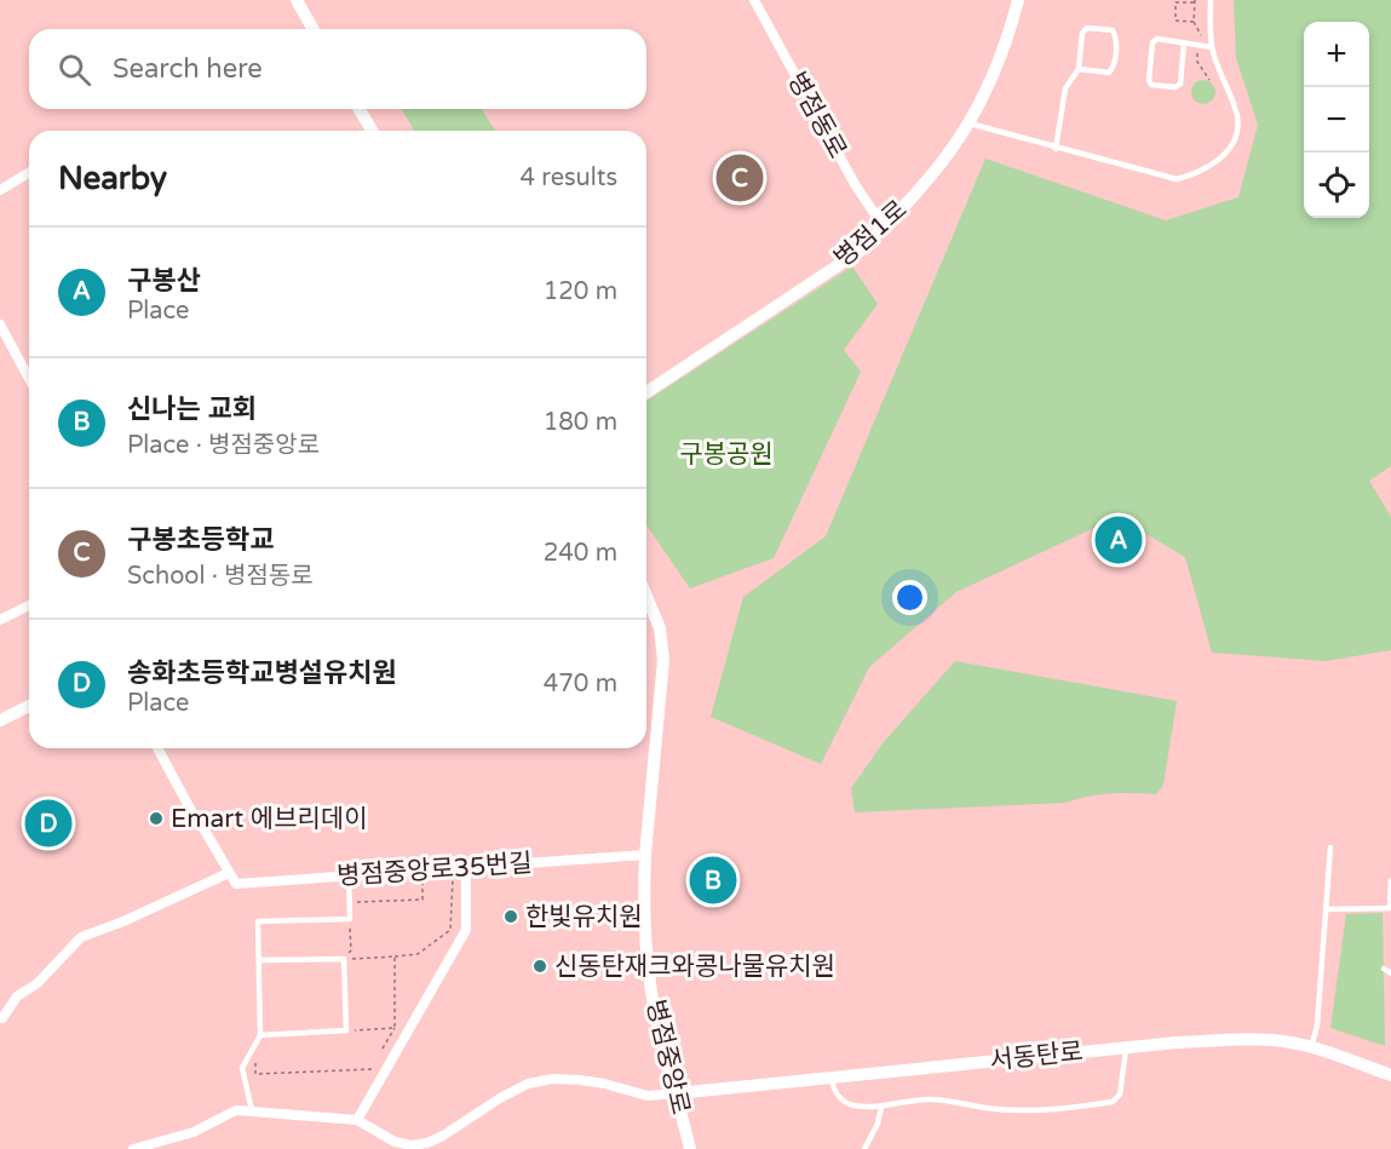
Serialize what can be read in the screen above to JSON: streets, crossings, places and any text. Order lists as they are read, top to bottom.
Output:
{
  "streets": {
    "street": [
      "병점동로",
      "병점1로",
      "병점중앙로35번길",
      "서동탄로",
      "병점중앙로"
    ]
  },
  "crossings": [
    ["병점동로", "병점1로"],
    ["병점중앙로35번길", "병점중앙로"],
    ["서동탄로", "병점중앙로"]
  ],
  "parks": ["구봉공원"],
  "places": ["Emart 에브리데이", "한빛유치원", "신동탄재크와콩나물유치원"],
  "page": {
    "map_buttons": ["+", "−"],
    "search": "Search here",
    "heading": ["Nearby", "4 results"],
    "pins": [
      "C",
      "A",
      "D",
      "B"
    ],
    "list": [
      {
        "mark": "A",
        "name": "구봉산",
        "note": "Place",
        "value": "120 m"
      },
      {
        "mark": "B",
        "name": "신나는 교회",
        "note": "Place · 병점중앙로",
        "value": "180 m"
      },
      {
        "mark": "C",
        "name": "구봉초등학교",
        "note": "School · 병점동로",
        "value": "240 m"
      },
      {
        "mark": "D",
        "name": "송화초등학교병설유치원",
        "note": "Place",
        "value": "470 m"
      }
    ]
  }
}
